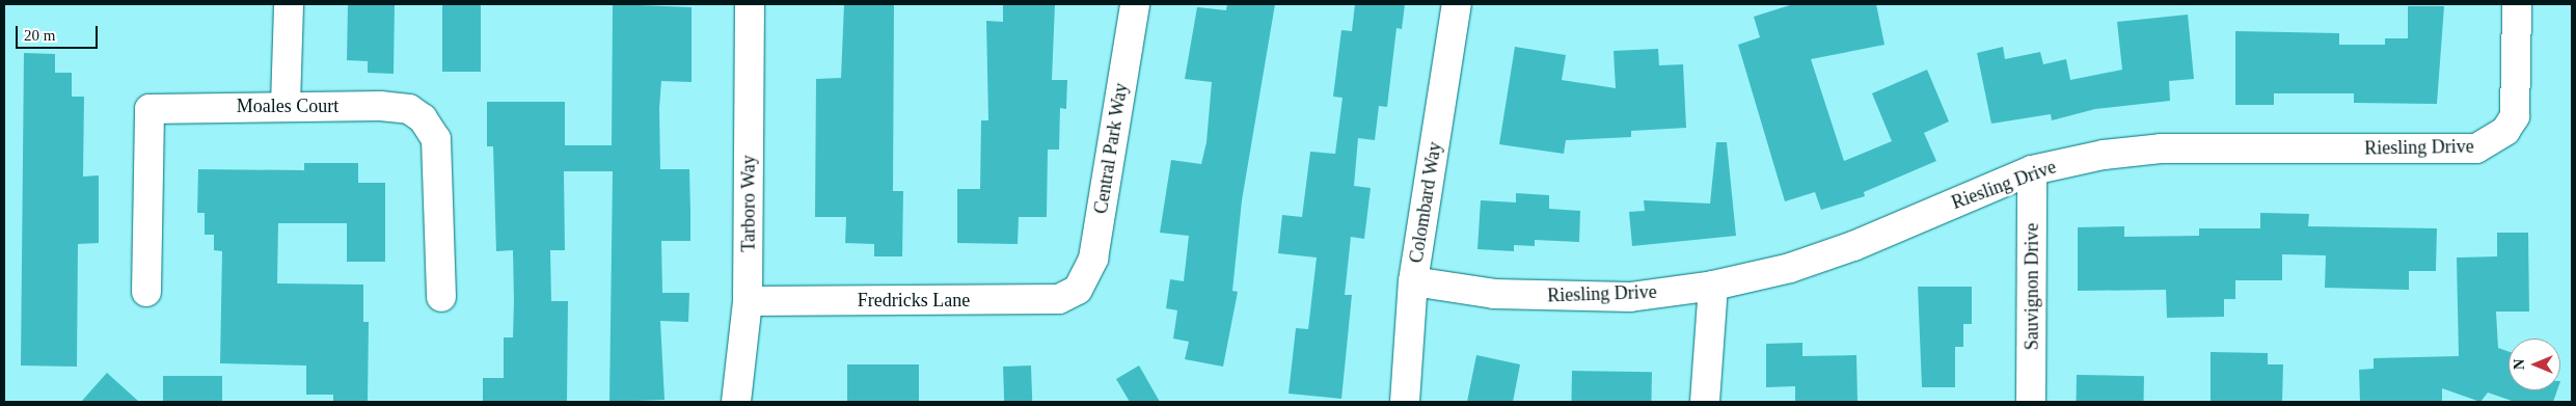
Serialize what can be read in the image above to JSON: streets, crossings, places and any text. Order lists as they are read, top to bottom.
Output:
{
  "streets": {
    "street": [
      "Moales Court",
      "Riesling Drive",
      "Central Park Way",
      "Colombard Way",
      "Tarboro Way",
      "Sauvignon Drive",
      "Fredricks Lane"
    ]
  },
  "crossings": [
    ["Riesling Drive", "Colombard Way"],
    ["Riesling Drive", "Sauvignon Drive"],
    ["Central Park Way", "Fredricks Lane"],
    ["Tarboro Way", "Fredricks Lane"]
  ],
  "scale_bar": "20 m",
  "north": "left"
}
